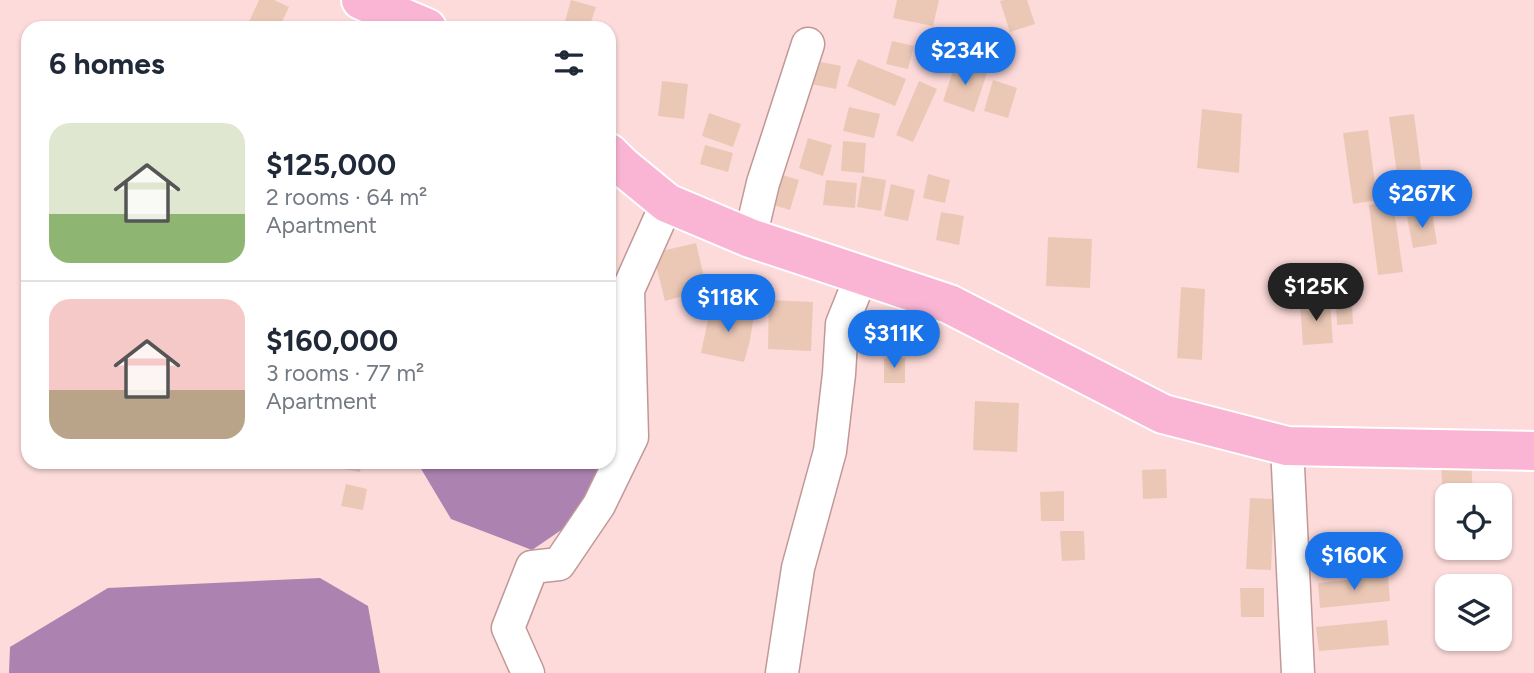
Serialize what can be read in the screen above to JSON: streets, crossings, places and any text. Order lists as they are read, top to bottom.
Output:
{
  "page": {
    "heading": "6 homes",
    "price": [
      "$234K",
      "$267K",
      "$125K",
      "$118K",
      "$311K",
      "$160K"
    ],
    "list": [
      {
        "name": "$125,000",
        "note": "2 rooms · 64 m² · Apartment"
      },
      {
        "name": "$160,000",
        "note": "3 rooms · 77 m² · Apartment"
      }
    ]
  }
}
